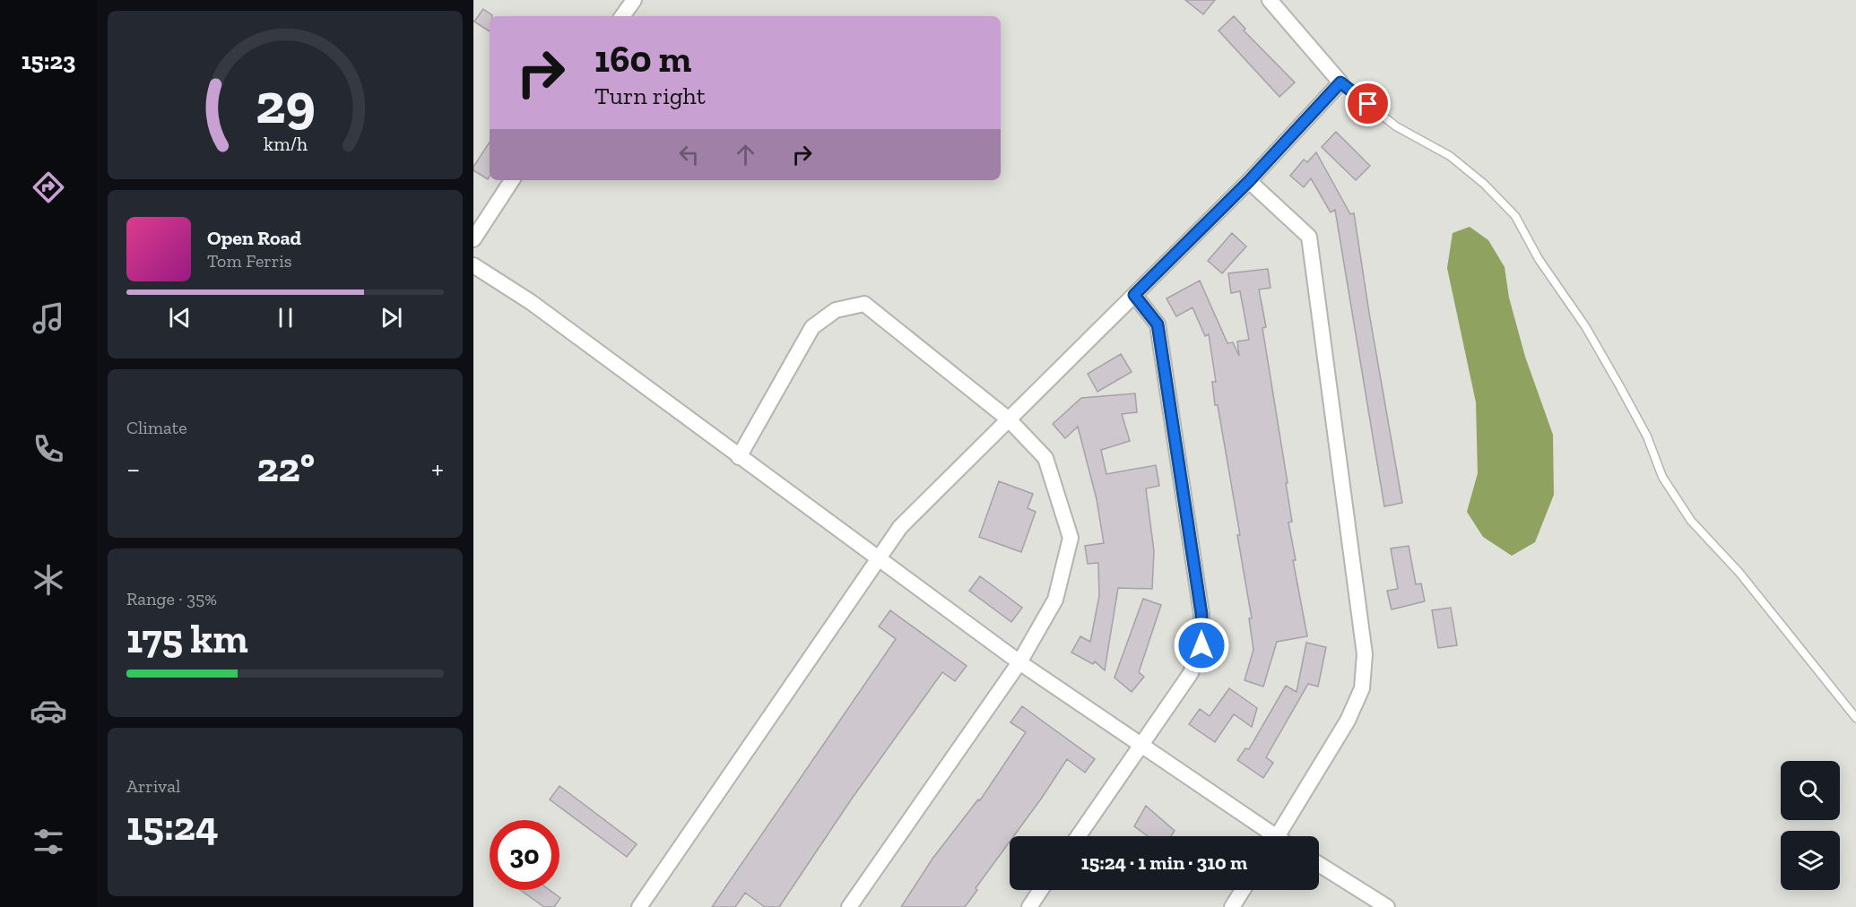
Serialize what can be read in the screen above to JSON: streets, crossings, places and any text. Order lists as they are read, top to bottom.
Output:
{
  "page": {
    "tabs": "15:23",
    "turn": ["160 m", "Turn right"],
    "song": ["Open Road", "Tom Ferris"],
    "tile": [
      "Climate",
      ["Range · 35%", "175 km"],
      ["Arrival", "15:24"]
    ],
    "heat": ["−", "22°", "+"],
    "limit": "30",
    "trip": "15:24 · 1 min · 310 m",
    "gauge": ["29", "km/h"]
  }
}
